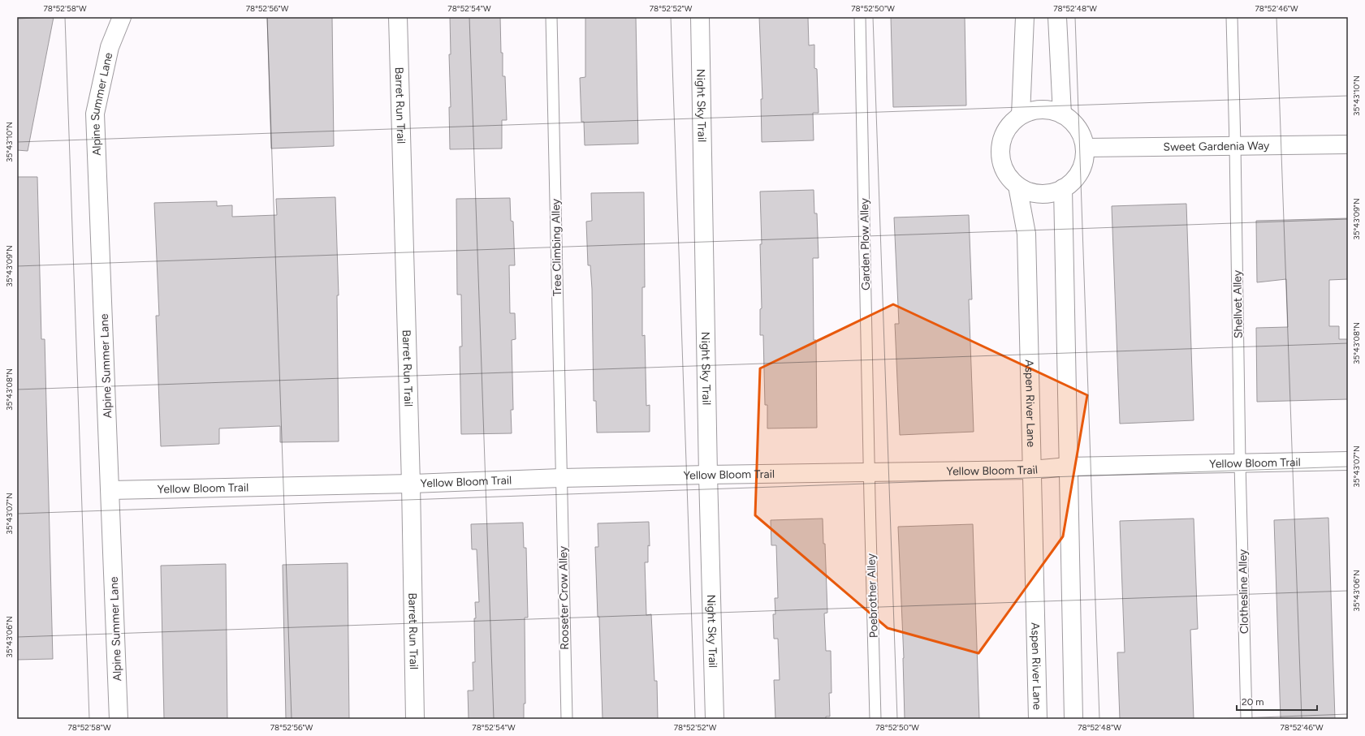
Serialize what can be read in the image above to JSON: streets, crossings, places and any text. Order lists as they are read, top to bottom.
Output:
{
  "streets": {
    "street": [
      "Alpine Summer Lane",
      "Barret Run Trail",
      "Night Sky Trail",
      "Sweet Gardenia Way",
      "Aspen River Lane",
      "Yellow Bloom Trail"
    ],
    "lane": [
      "Garden Plow Alley",
      "Tree Climbing Alley",
      "Shellvet Alley",
      "Clothesline Alley",
      "Poebrother Alley",
      "Rooseter Crow Alley"
    ]
  },
  "crossings": [
    ["Alpine Summer Lane", "Yellow Bloom Trail"],
    ["Barret Run Trail", "Yellow Bloom Trail"],
    ["Night Sky Trail", "Yellow Bloom Trail"],
    ["Sweet Gardenia Way", "Shellvet Alley"],
    ["Sweet Gardenia Way", "Aspen River Lane"],
    ["Garden Plow Alley", "Yellow Bloom Trail"],
    ["Garden Plow Alley", "Poebrother Alley"],
    ["Tree Climbing Alley", "Yellow Bloom Trail"],
    ["Tree Climbing Alley", "Rooseter Crow Alley"],
    ["Shellvet Alley", "Yellow Bloom Trail"],
    ["Shellvet Alley", "Clothesline Alley"],
    ["Aspen River Lane", "Yellow Bloom Trail"],
    ["Yellow Bloom Trail", "Clothesline Alley"],
    ["Yellow Bloom Trail", "Poebrother Alley"],
    ["Yellow Bloom Trail", "Rooseter Crow Alley"]
  ],
  "scale_bar": "20 m",
  "coordinates": [
    "78°52'58\"W",
    "78°52'56\"W",
    "78°52'54\"W",
    "78°52'52\"W",
    "78°52'50\"W",
    "78°52'48\"W",
    "78°52'46\"W",
    "35°43'10\"N",
    "35°43'09\"N",
    "35°43'08\"N",
    "35°43'07\"N",
    "35°43'06\"N"
  ]
}
